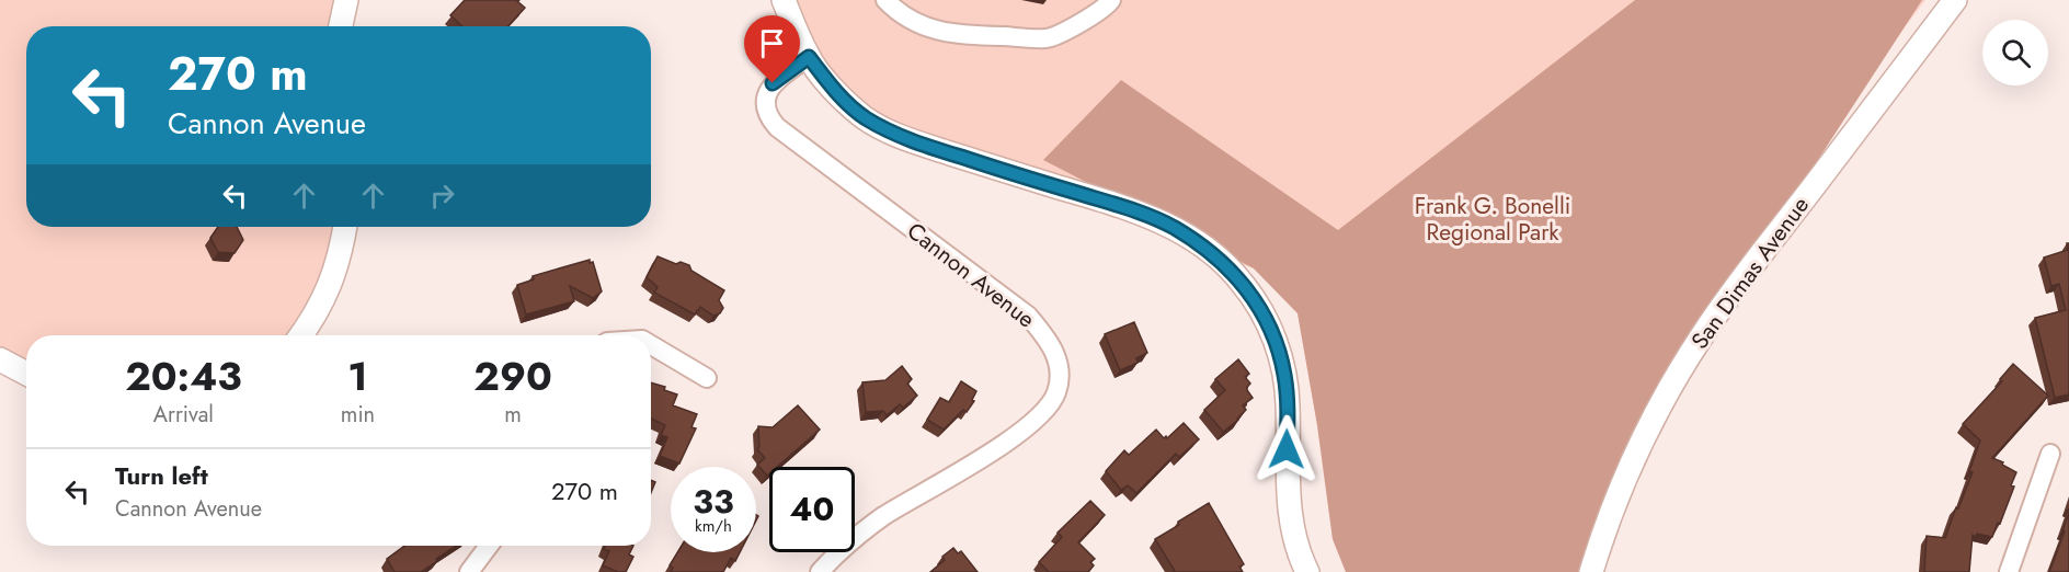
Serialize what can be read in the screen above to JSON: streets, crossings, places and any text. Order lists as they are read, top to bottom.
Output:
{
  "streets": {
    "street": ["San Dimas Avenue", "Cannon Avenue"]
  },
  "parks": ["Frank G. Bonelli Regional Park"],
  "page": {
    "turn": ["270 m", "Cannon Avenue"],
    "eta": [
      "20:43",
      "Arrival",
      "1",
      "min",
      "290",
      "m"
    ],
    "list": [
      {
        "name": "Turn left",
        "note": "Cannon Avenue",
        "value": "270 m"
      }
    ],
    "speed": "33 km/h",
    "limit": "40"
  }
}
